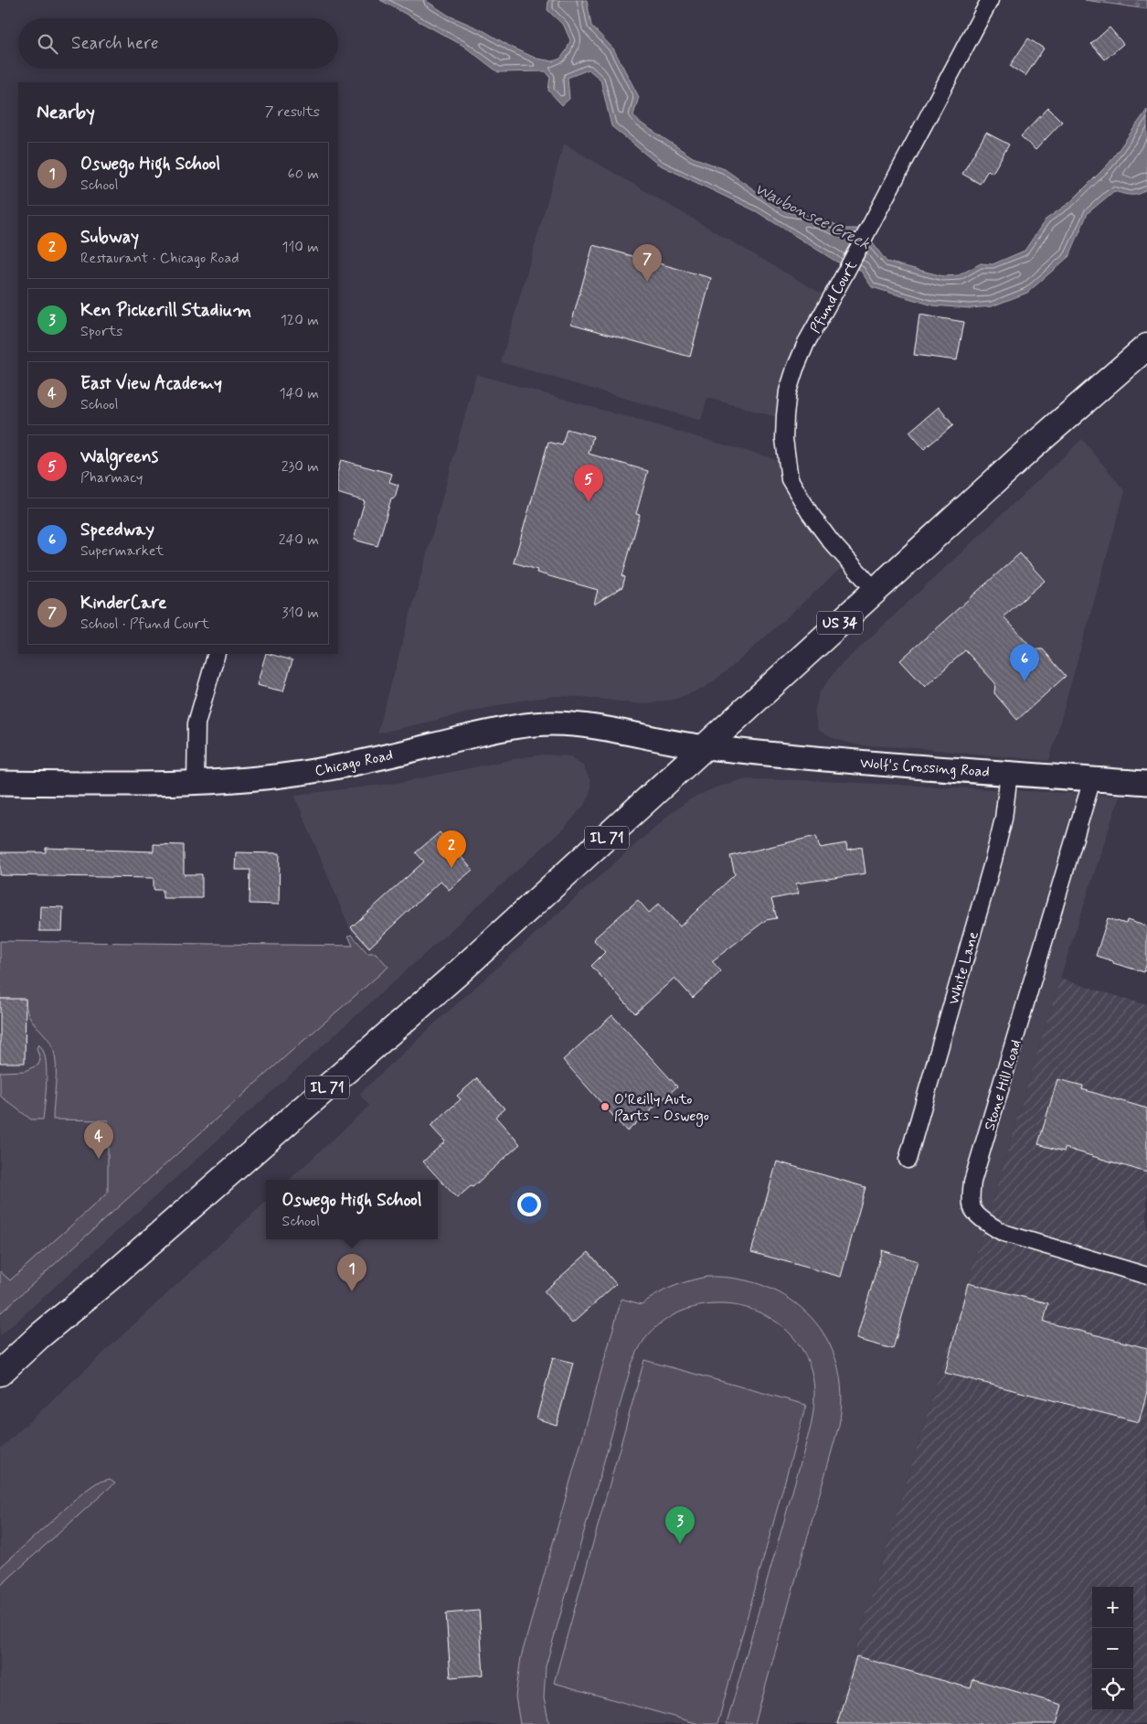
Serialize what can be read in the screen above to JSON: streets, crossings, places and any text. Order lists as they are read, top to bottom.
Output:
{
  "streets": {
    "main road": [
      "US 34",
      "Chicago Road",
      "Wolf's Crossing Road",
      "IL 71"
    ],
    "street": ["Pfund Court", "White Lane", "Stone Hill Road"]
  },
  "crossings": [
    ["Pfund Court", "US 34"],
    ["US 34", "Chicago Road"],
    ["US 34", "Wolf's Crossing Road"],
    ["US 34", "IL 71"],
    ["Chicago Road", "Wolf's Crossing Road"],
    ["Chicago Road", "IL 71"],
    ["Wolf's Crossing Road", "IL 71"],
    ["Wolf's Crossing Road", "White Lane"],
    ["Wolf's Crossing Road", "Stone Hill Road"]
  ],
  "water": ["Waubonsee Creek"],
  "places": ["O'Reilly Auto Parts - Oswego"],
  "page": {
    "search": "Search here",
    "heading": ["Nearby", "7 results"],
    "list": [
      {
        "mark": "1",
        "name": "Oswego High School",
        "note": "School",
        "value": "60 m"
      },
      {
        "mark": "2",
        "name": "Subway",
        "note": "Restaurant · Chicago Road",
        "value": "110 m"
      },
      {
        "mark": "3",
        "name": "Ken Pickerill Stadium",
        "note": "Sports",
        "value": "120 m"
      },
      {
        "mark": "4",
        "name": "East View Academy",
        "note": "School",
        "value": "140 m"
      },
      {
        "mark": "5",
        "name": "Walgreens",
        "note": "Pharmacy",
        "value": "230 m"
      },
      {
        "mark": "6",
        "name": "Speedway",
        "note": "Supermarket",
        "value": "240 m"
      },
      {
        "mark": "7",
        "name": "KinderCare",
        "note": "School · Pfund Court",
        "value": "310 m"
      }
    ],
    "pins": [
      "7",
      "5",
      "6",
      "2",
      "4",
      "1",
      "3"
    ],
    "popup": ["Oswego High School", "School"],
    "map_buttons": ["+", "−"]
  }
}
